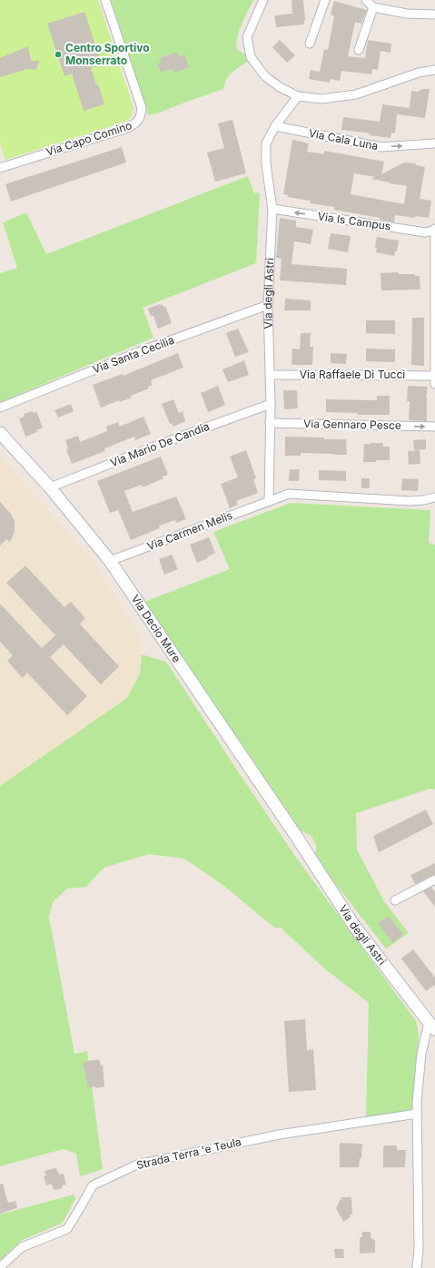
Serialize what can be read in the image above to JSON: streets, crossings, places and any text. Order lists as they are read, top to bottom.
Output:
{
  "streets": {
    "street": [
      "Via Capo Comino",
      "Via Cala Luna",
      "Via Is Campus",
      "Via degli Astri",
      "Via Santa Cecilia",
      "Via Raffaele Di Tucci",
      "Via Gennaro Pesce",
      "Via Mario De Candia",
      "Via Carmen Melis",
      "Via Decio Mure",
      "Strada Terra 'e Teula"
    ]
  },
  "crossings": [
    ["Via Cala Luna", "Via degli Astri"],
    ["Via Is Campus", "Via degli Astri"],
    ["Via degli Astri", "Via Santa Cecilia"],
    ["Via degli Astri", "Via Raffaele Di Tucci"],
    ["Via degli Astri", "Via Gennaro Pesce"],
    ["Via degli Astri", "Via Mario De Candia"],
    ["Via degli Astri", "Via Carmen Melis"],
    ["Via degli Astri", "Via Decio Mure"],
    ["Via Mario De Candia", "Via Decio Mure"],
    ["Via Carmen Melis", "Via Decio Mure"]
  ],
  "one_way": ["Via Is Campus", "Via Gennaro Pesce"],
  "places": ["Centro Sportivo Monserrato"]
}
